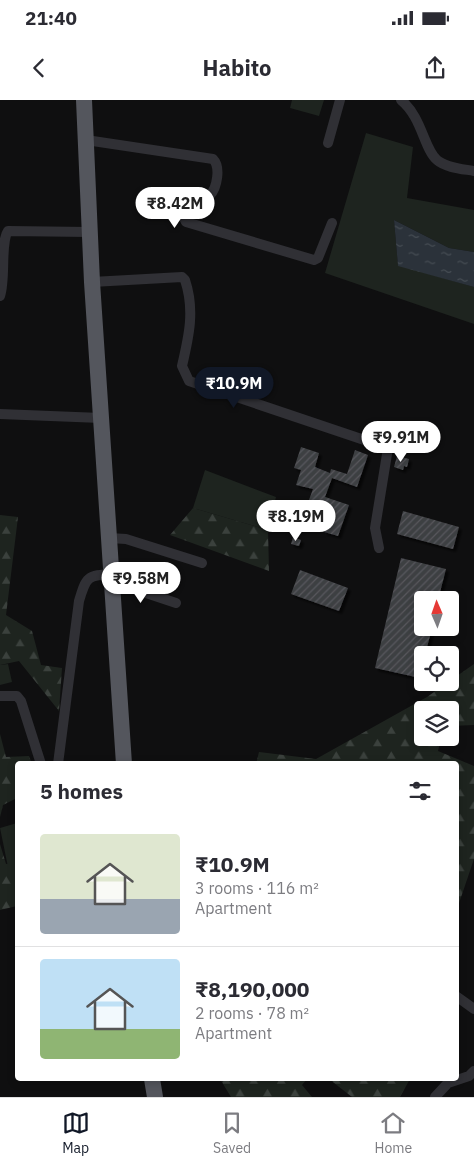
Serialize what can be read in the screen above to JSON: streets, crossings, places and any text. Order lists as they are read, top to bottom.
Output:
{
  "north": "top",
  "page": {
    "status": "21:40",
    "header": "Habito",
    "price": [
      "₹8.42M",
      "₹10.9M",
      "₹9.91M",
      "₹8.19M",
      "₹9.58M"
    ],
    "heading": "5 homes",
    "list": [
      {
        "name": "₹10.9M",
        "note": "3 rooms · 116 m² · Apartment"
      },
      {
        "name": "₹8,190,000",
        "note": "2 rooms · 78 m² · Apartment"
      }
    ],
    "tabs": ["Map", "Saved", "Home"]
  }
}
